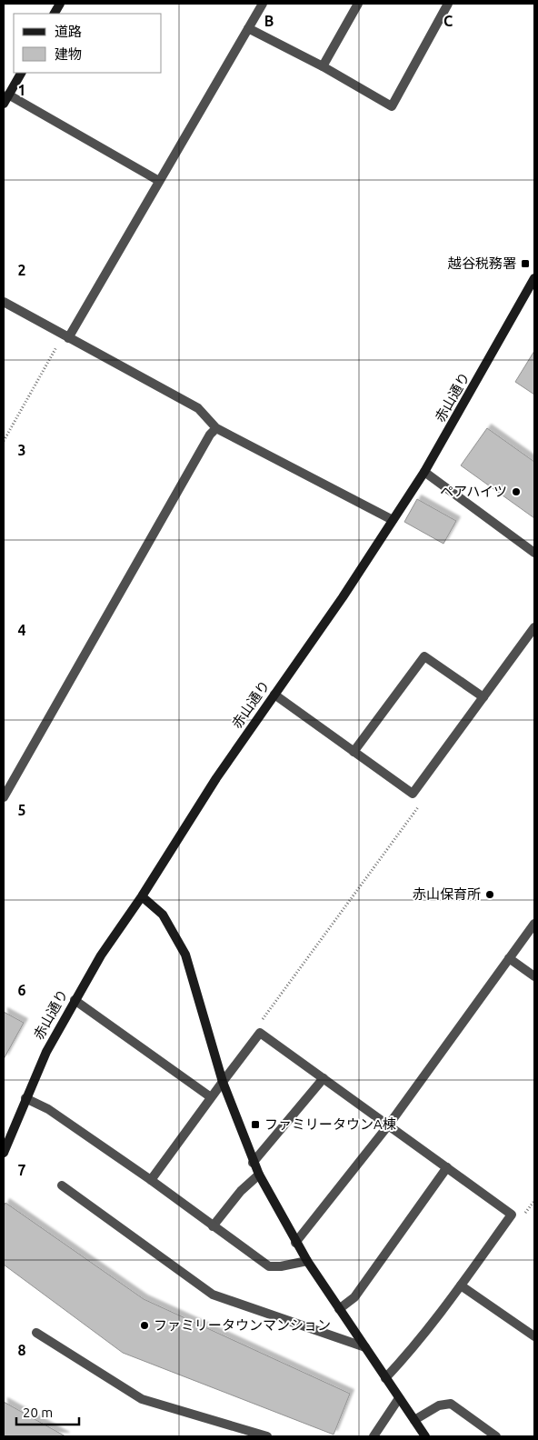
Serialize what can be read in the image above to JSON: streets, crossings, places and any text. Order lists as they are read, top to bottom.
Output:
{
  "streets": {
    "street": ["赤山通り"]
  },
  "places": {
    "transit": ["越谷税務署", "ファミリータウンA棟"],
    "other": ["ペアハイツ", "赤山保育所", "ファミリータウンマンション"]
  },
  "legend": ["道路", "建物"],
  "scale_bar": "20 m",
  "grid": {
    "columns": ["B", "C"],
    "rows": [
      "1",
      "2",
      "3",
      "4",
      "5",
      "6",
      "7",
      "8"
    ]
  }
}
